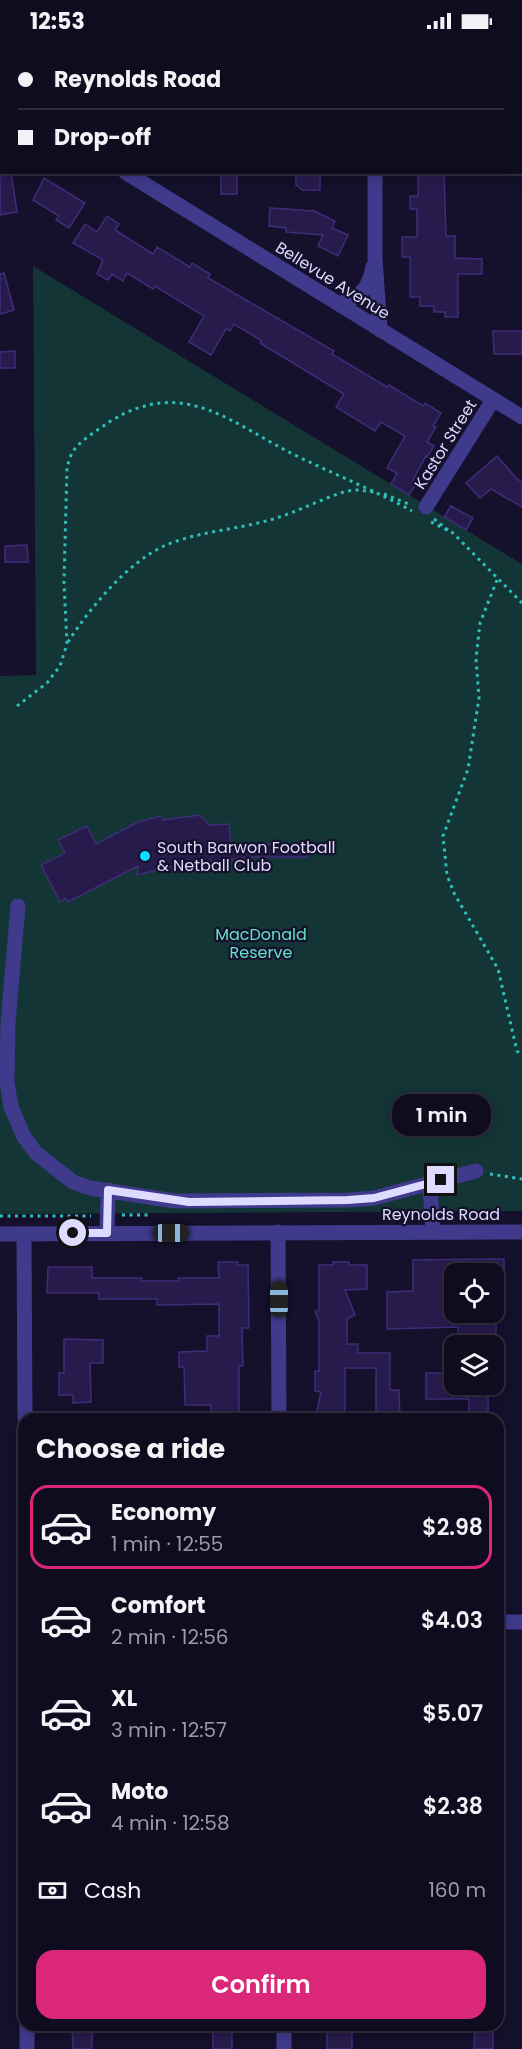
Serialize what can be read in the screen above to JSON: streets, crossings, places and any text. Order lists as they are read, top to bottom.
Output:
{
  "streets": {
    "street": ["Bellevue Avenue", "Kastor Street", "Reynolds Road"]
  },
  "crossings": [
    ["Bellevue Avenue", "Kastor Street"]
  ],
  "parks": ["MacDonald Reserve"],
  "places": ["South Barwon Football & Netball Club"],
  "page": {
    "status": "12:53",
    "banner": ["Reynolds Road", "Drop-off"],
    "bubble": "1 min",
    "heading": "Choose a ride",
    "list": [
      {
        "name": "Economy",
        "note": "1 min · 12:55",
        "value": "$2.98"
      },
      {
        "name": "Comfort",
        "note": "2 min · 12:56",
        "value": "$4.03"
      },
      {
        "name": "XL",
        "note": "3 min · 12:57",
        "value": "$5.07"
      },
      {
        "name": "Moto",
        "note": "4 min · 12:58",
        "value": "$2.38"
      }
    ],
    "pay": ["Cash", "160 m"],
    "buttons": "Confirm"
  }
}
